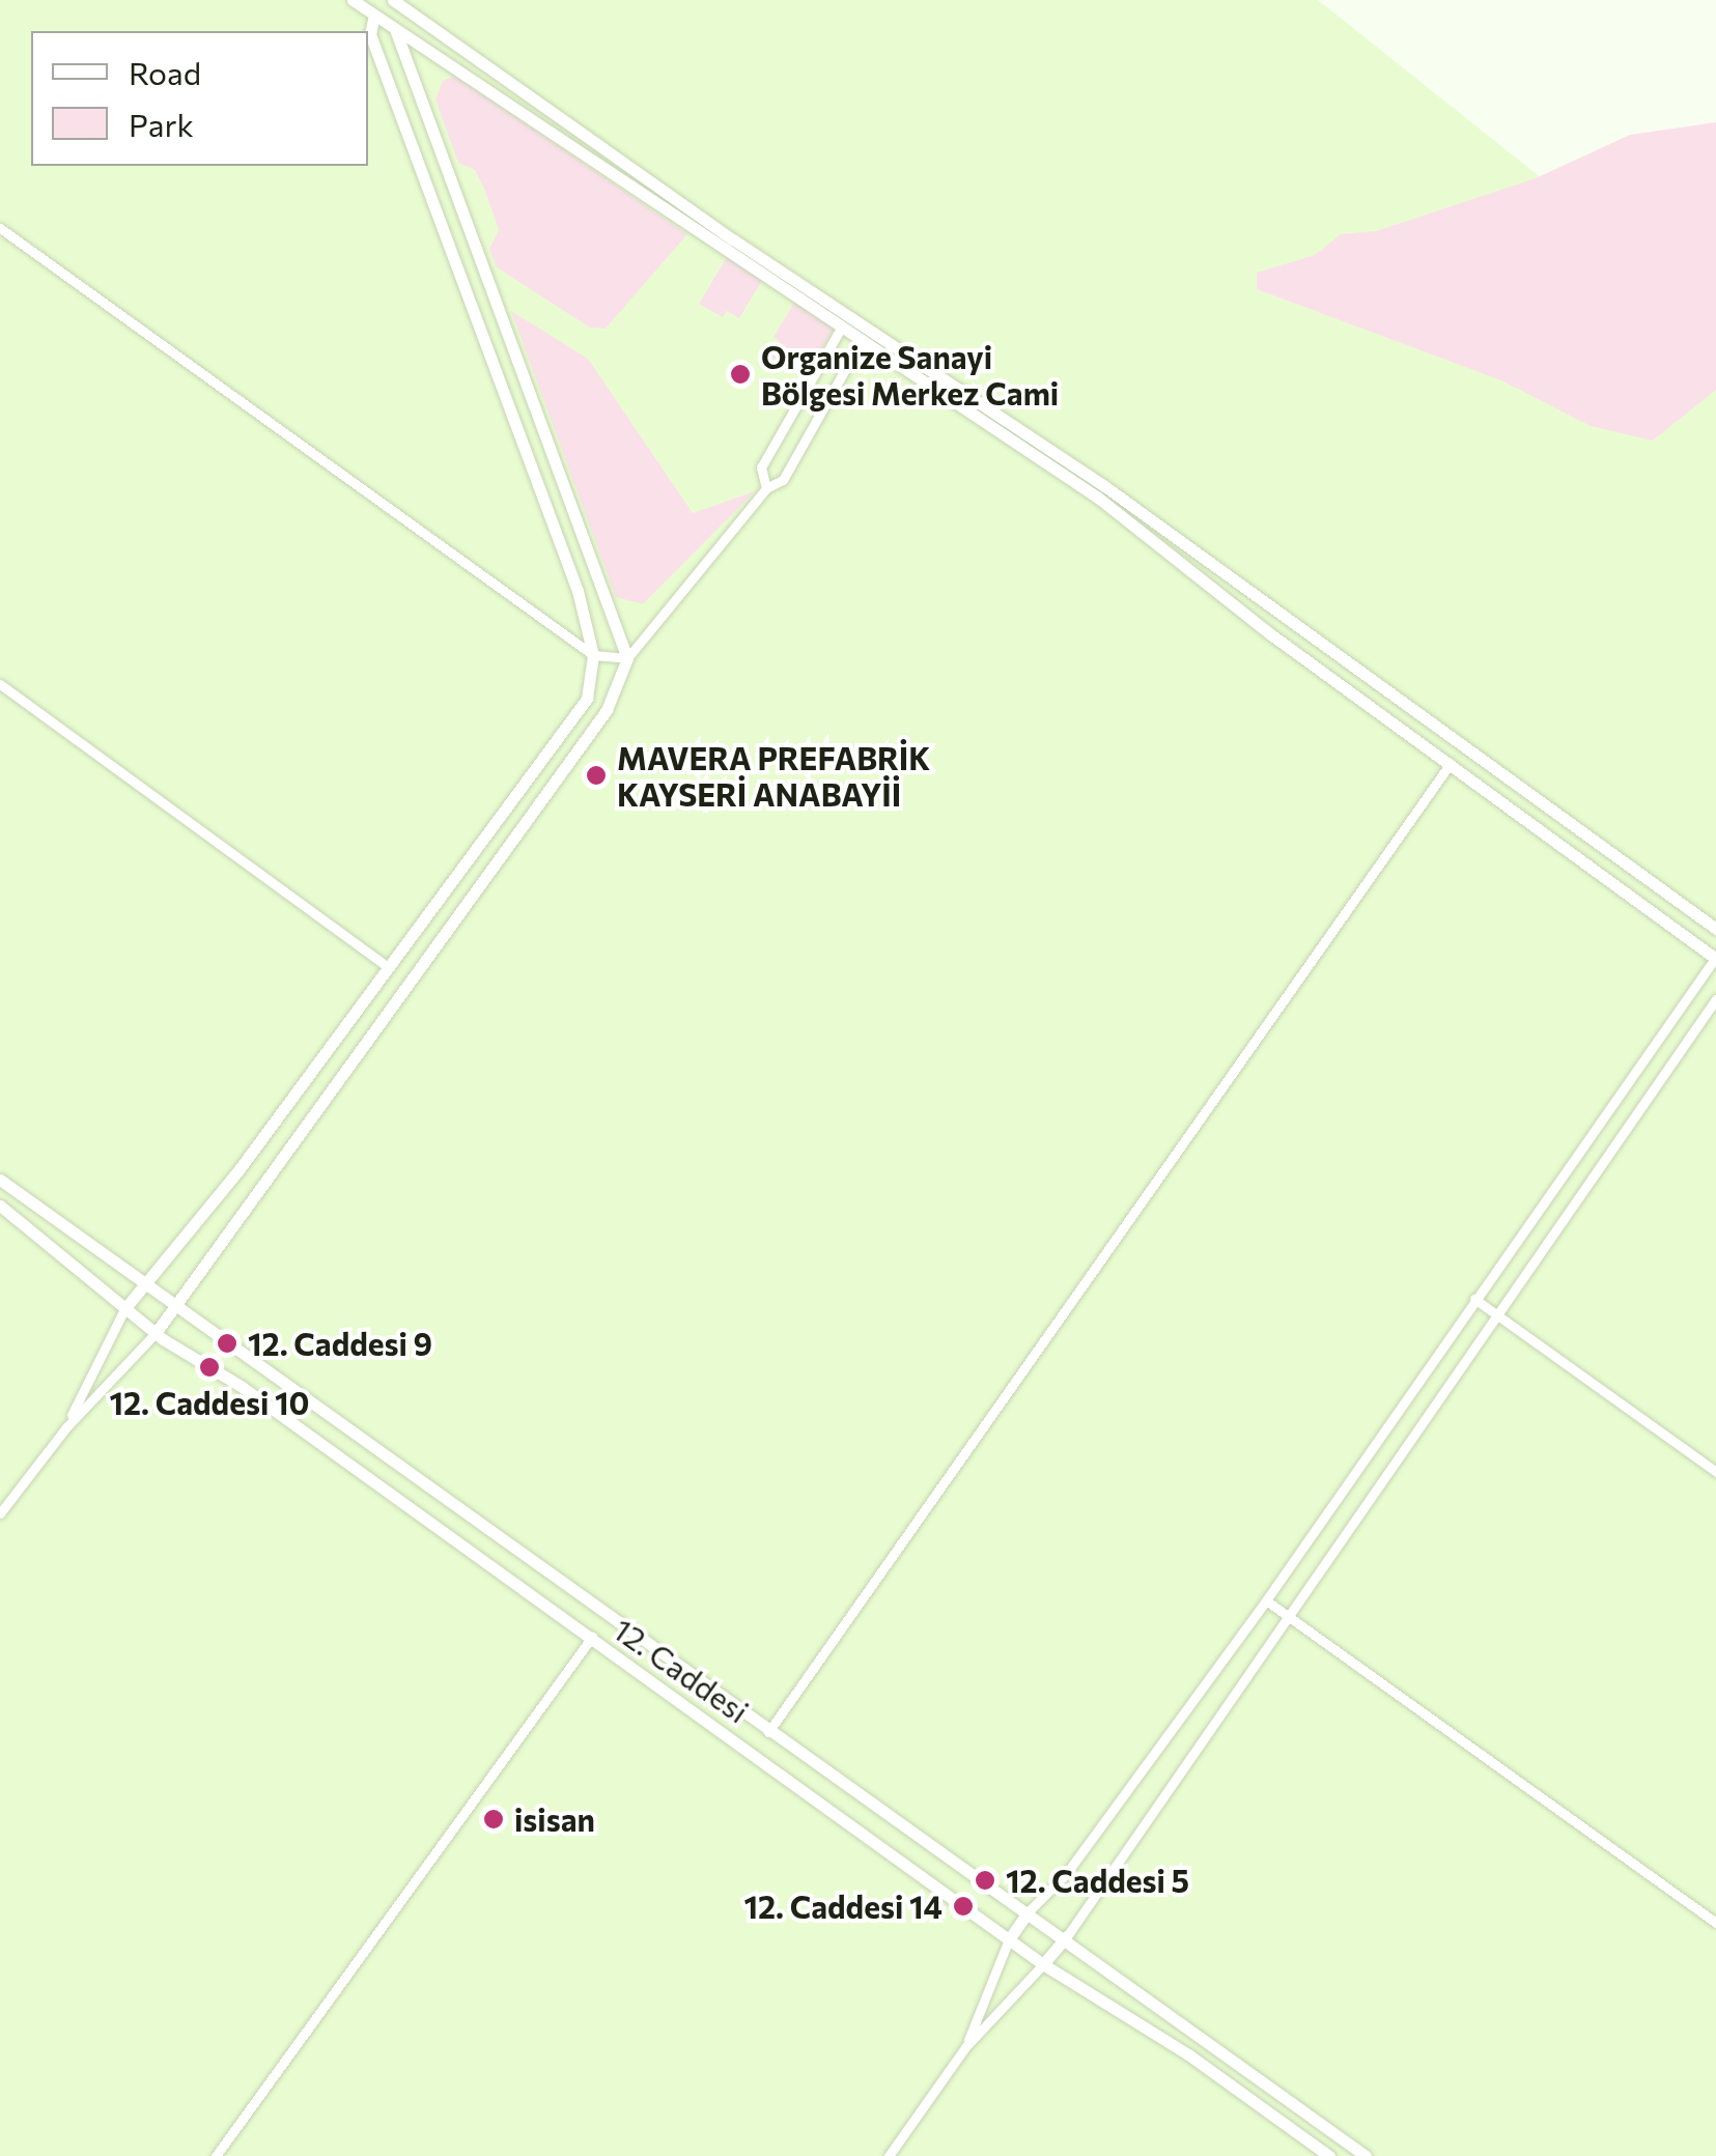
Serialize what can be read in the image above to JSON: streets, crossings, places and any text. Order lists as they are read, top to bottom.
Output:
{
  "streets": {
    "street": ["12. Caddesi"]
  },
  "places": [
    "Organize Sanayi Bölgesi Merkez Cami",
    "MAVERA PREFABRİK KAYSERİ ANABAYİİ",
    "12. Caddesi 9",
    "12. Caddesi 10",
    "isisan",
    "12. Caddesi 5",
    "12. Caddesi 14"
  ],
  "legend": ["Road", "Park"]
}
